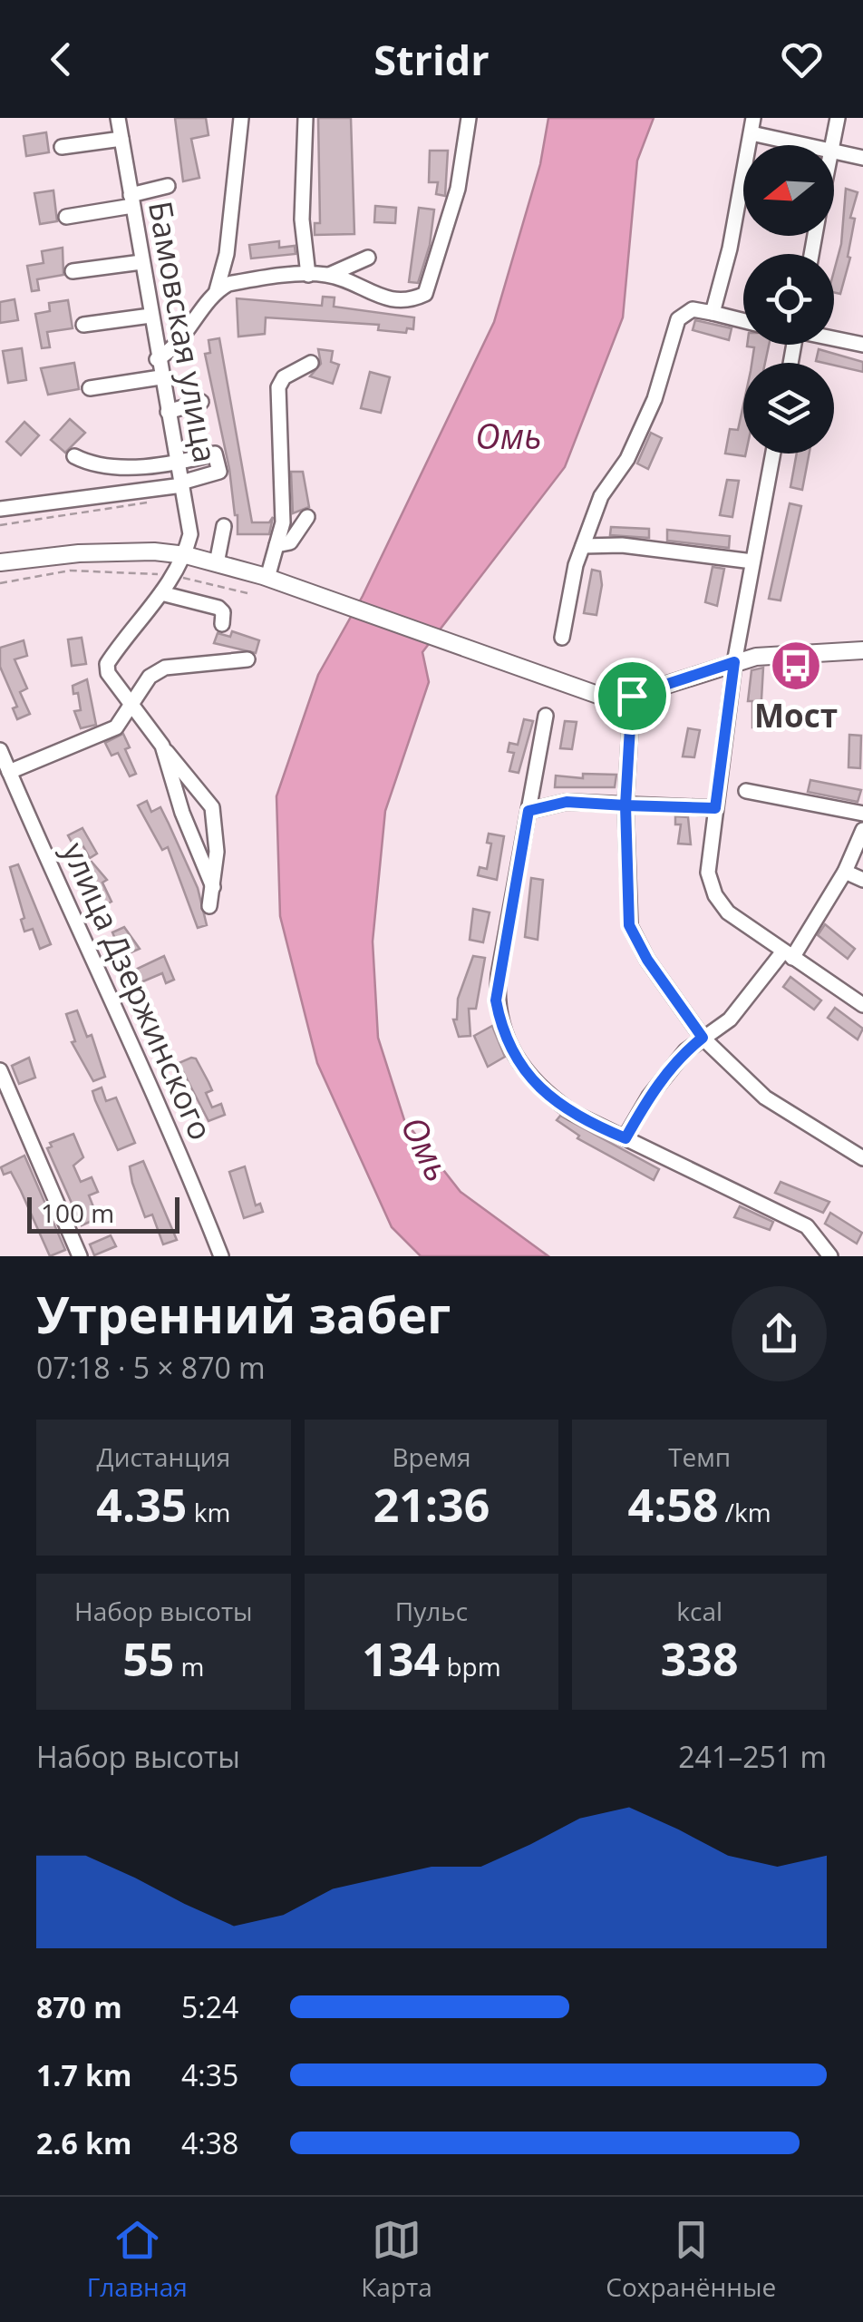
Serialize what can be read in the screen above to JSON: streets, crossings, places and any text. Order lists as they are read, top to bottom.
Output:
{
  "streets": {
    "street": ["Бамовская улица", "улица Дзержинского"]
  },
  "water": ["Омь"],
  "places": {
    "bus stop": ["Мост"]
  },
  "scale_bar": "100 m",
  "north": "left",
  "page": {
    "header": "Stridr",
    "scale": "100 m",
    "heading": ["Утренний забег", "07:18 · 5 × 870 m"],
    "stats": [
      ["Дистанция", "4.35 km"],
      ["Время", "21:36"],
      ["Темп", "4:58 /km"],
      ["Набор высоты", "55 m"],
      ["Пульс", "134 bpm"],
      ["kcal", "338"]
    ],
    "chart": ["Набор высоты", "241–251 m"],
    "list": [
      {
        "name": "870 m",
        "note": "5:24"
      },
      {
        "name": "1.7 km",
        "note": "4:35"
      },
      {
        "name": "2.6 km",
        "note": "4:38"
      }
    ],
    "tabs": ["Главная", "Карта", "Сохранённые"]
  }
}
